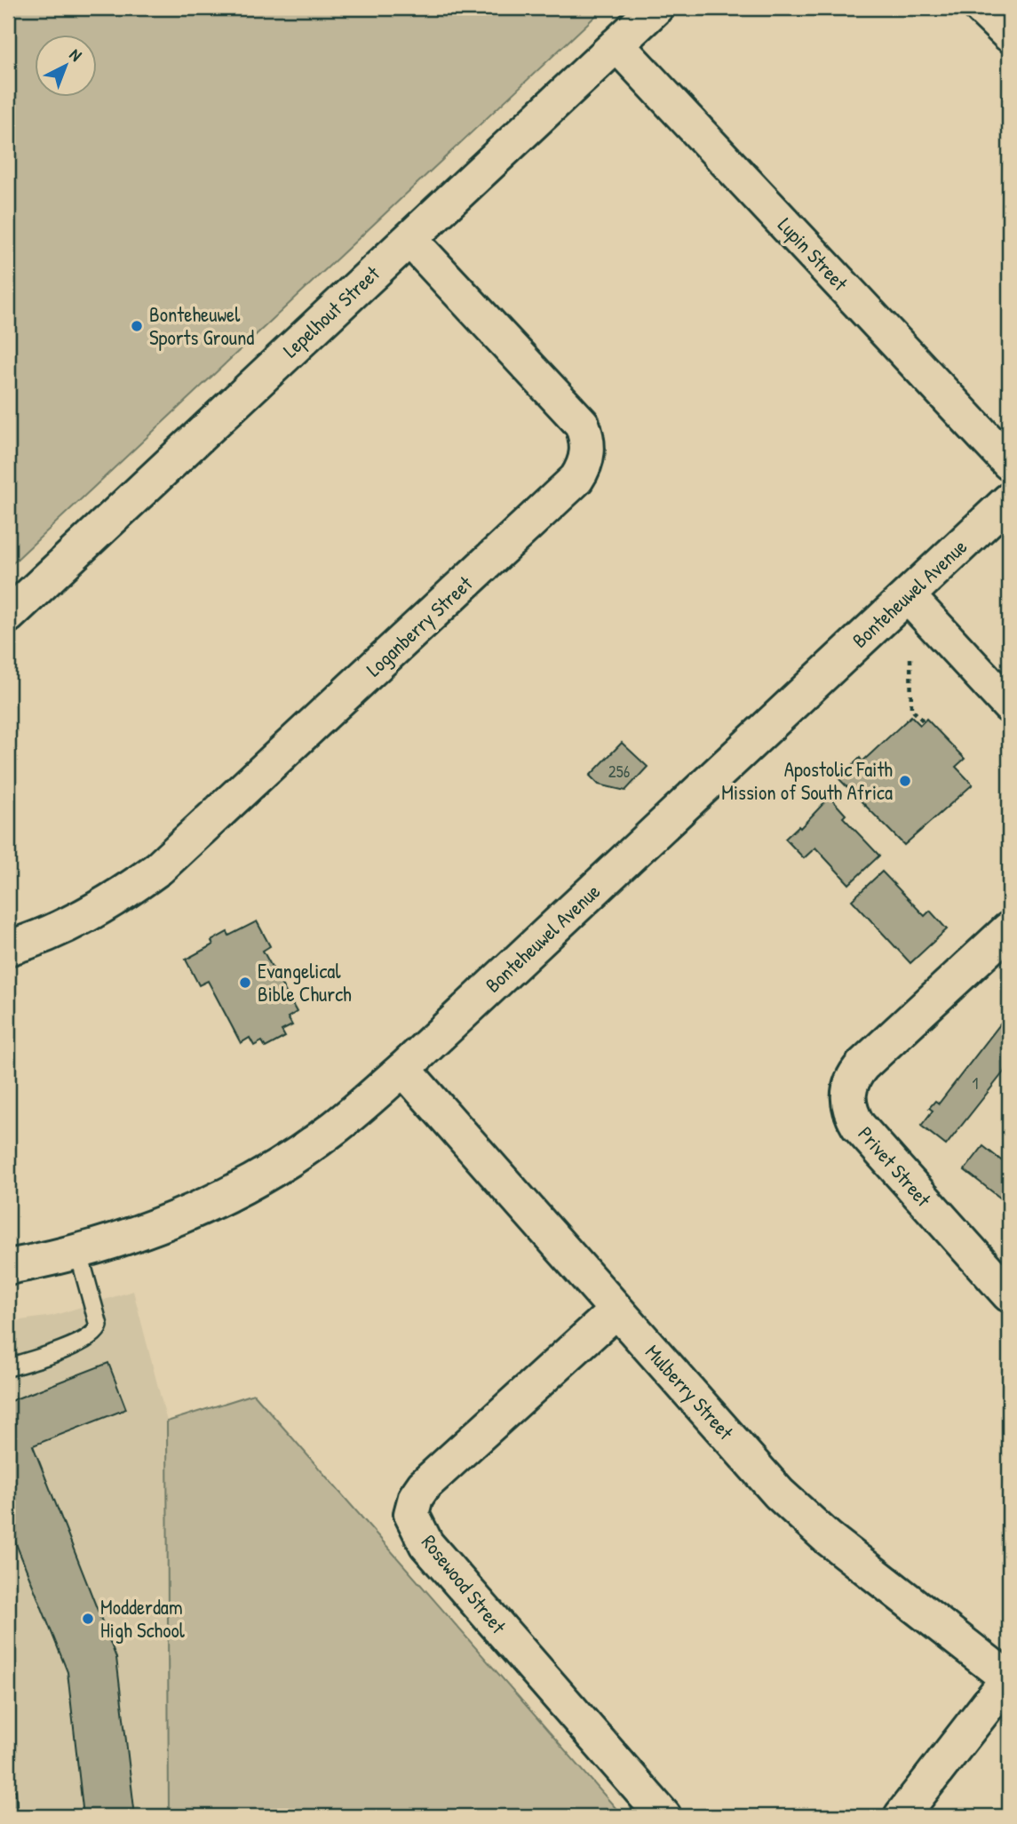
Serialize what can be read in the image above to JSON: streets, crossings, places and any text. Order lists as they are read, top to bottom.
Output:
{
  "streets": {
    "street": [
      "Lupin Street",
      "Lepelhout Street",
      "Bonteheuwel Avenue",
      "Loganberry Street",
      "Privet Street",
      "Mulberry Street",
      "Rosewood Street"
    ]
  },
  "crossings": [
    ["Lupin Street", "Lepelhout Street"],
    ["Lepelhout Street", "Loganberry Street"],
    ["Bonteheuwel Avenue", "Mulberry Street"],
    ["Mulberry Street", "Rosewood Street"]
  ],
  "places": [
    "Bonteheuwel Sports Ground",
    "Apostolic Faith Mission of South Africa",
    "Evangelical Bible Church",
    "Modderdam High School"
  ],
  "house_numbers": ["256", "1"],
  "north": "top right"
}
